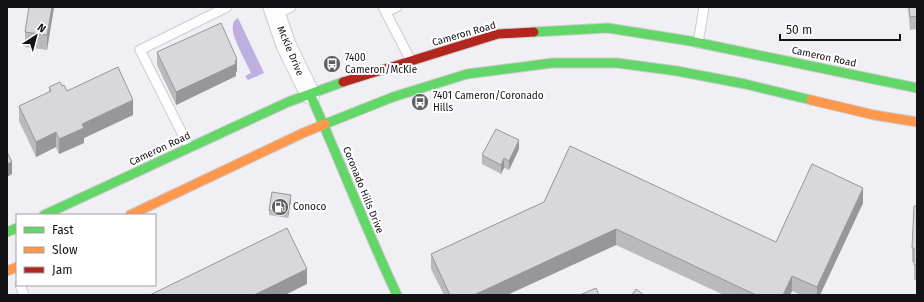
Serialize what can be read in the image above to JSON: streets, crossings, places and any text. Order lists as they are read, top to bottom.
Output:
{
  "streets": {
    "main road": ["Cameron Road", "Coronado Hills Drive"],
    "street": ["McKie Drive"]
  },
  "crossings": [
    ["Cameron Road", "McKie Drive"],
    ["Cameron Road", "Coronado Hills Drive"],
    ["McKie Drive", "Coronado Hills Drive"]
  ],
  "places": {
    "bus stop": ["7400 Cameron/McKie", "7401 Cameron/Coronado Hills"],
    "fuel station": ["Conoco"]
  },
  "legend": ["Fast", "Slow", "Jam"],
  "scale_bar": "50 m",
  "north": "top right"
}
